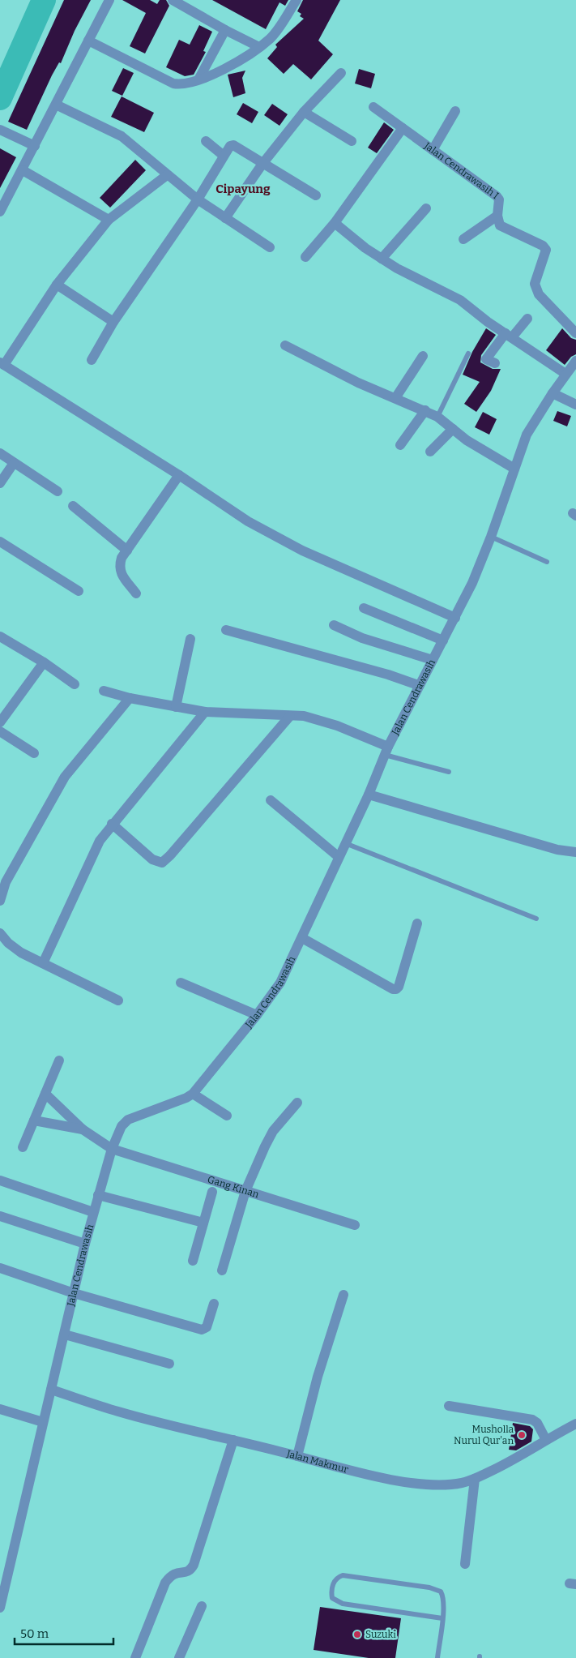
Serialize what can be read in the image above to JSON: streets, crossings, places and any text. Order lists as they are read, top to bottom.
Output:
{
  "streets": {
    "street": [
      "Jalan Cendrawasih I",
      "Jalan Cendrawasih",
      "Gang Kinan",
      "Jalan Makmur"
    ]
  },
  "crossings": [
    ["Jalan Cendrawasih", "Gang Kinan"],
    ["Jalan Cendrawasih", "Jalan Makmur"]
  ],
  "districts": ["Cipayung"],
  "places": ["Musholla Nurul Qur'an", "Suzuki"],
  "scale_bar": "50 m"
}
